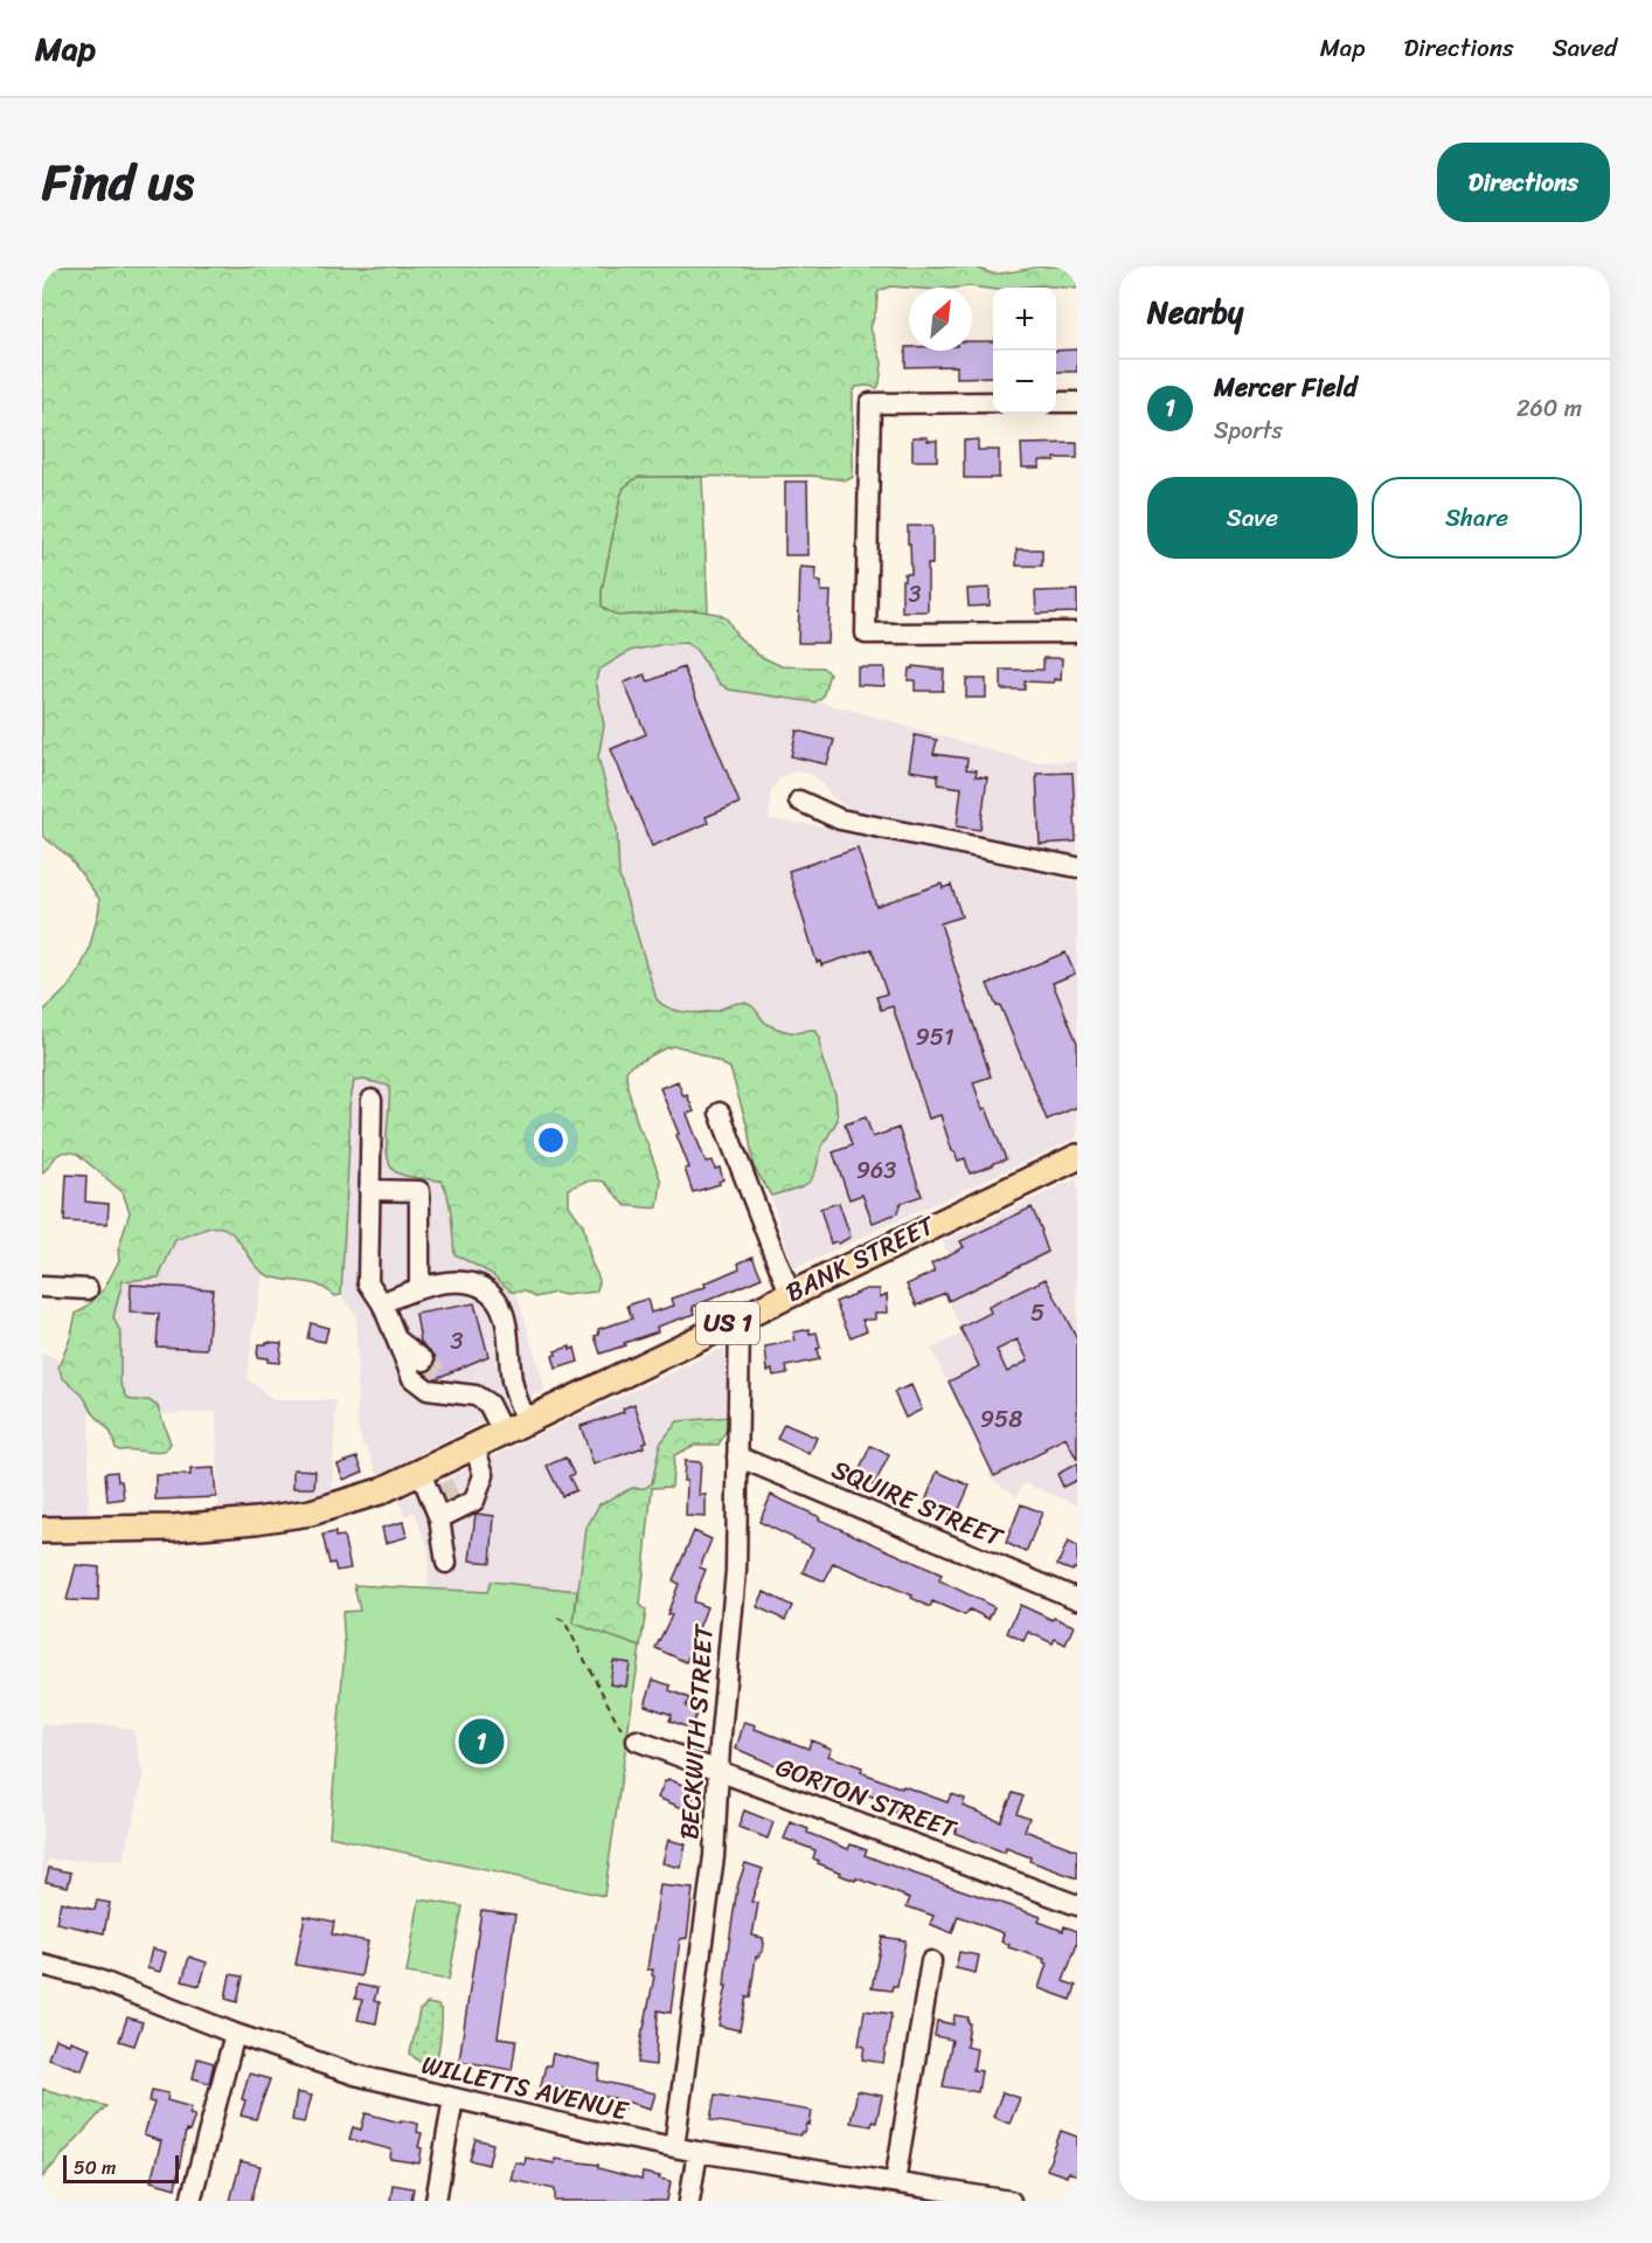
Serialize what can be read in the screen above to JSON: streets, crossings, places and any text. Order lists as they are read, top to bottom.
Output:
{
  "streets": {
    "main road": ["BANK STREET", "US 1"],
    "street": [
      "SQUIRE STREET",
      "BECKWITH STREET",
      "GORTON STREET",
      "WILLETTS AVENUE"
    ]
  },
  "crossings": [
    ["BANK STREET", "BECKWITH STREET"],
    ["SQUIRE STREET", "BECKWITH STREET"],
    ["BECKWITH STREET", "GORTON STREET"],
    ["BECKWITH STREET", "WILLETTS AVENUE"]
  ],
  "house_numbers": [
    "3",
    "951",
    "963",
    "5",
    "3",
    "958"
  ],
  "scale_bar": "50 m",
  "north": "top right",
  "page": {
    "header": "Map",
    "nav": ["Map", "Directions", "Saved"],
    "title": "Find us",
    "buttons": [
      "Directions",
      ["Save", "Share"]
    ],
    "heading": "Nearby",
    "map_buttons": ["+", "−"],
    "list": [
      {
        "mark": "1",
        "name": "Mercer Field",
        "note": "Sports",
        "value": "260 m"
      }
    ],
    "pins": "1",
    "scale": "50 m"
  }
}
